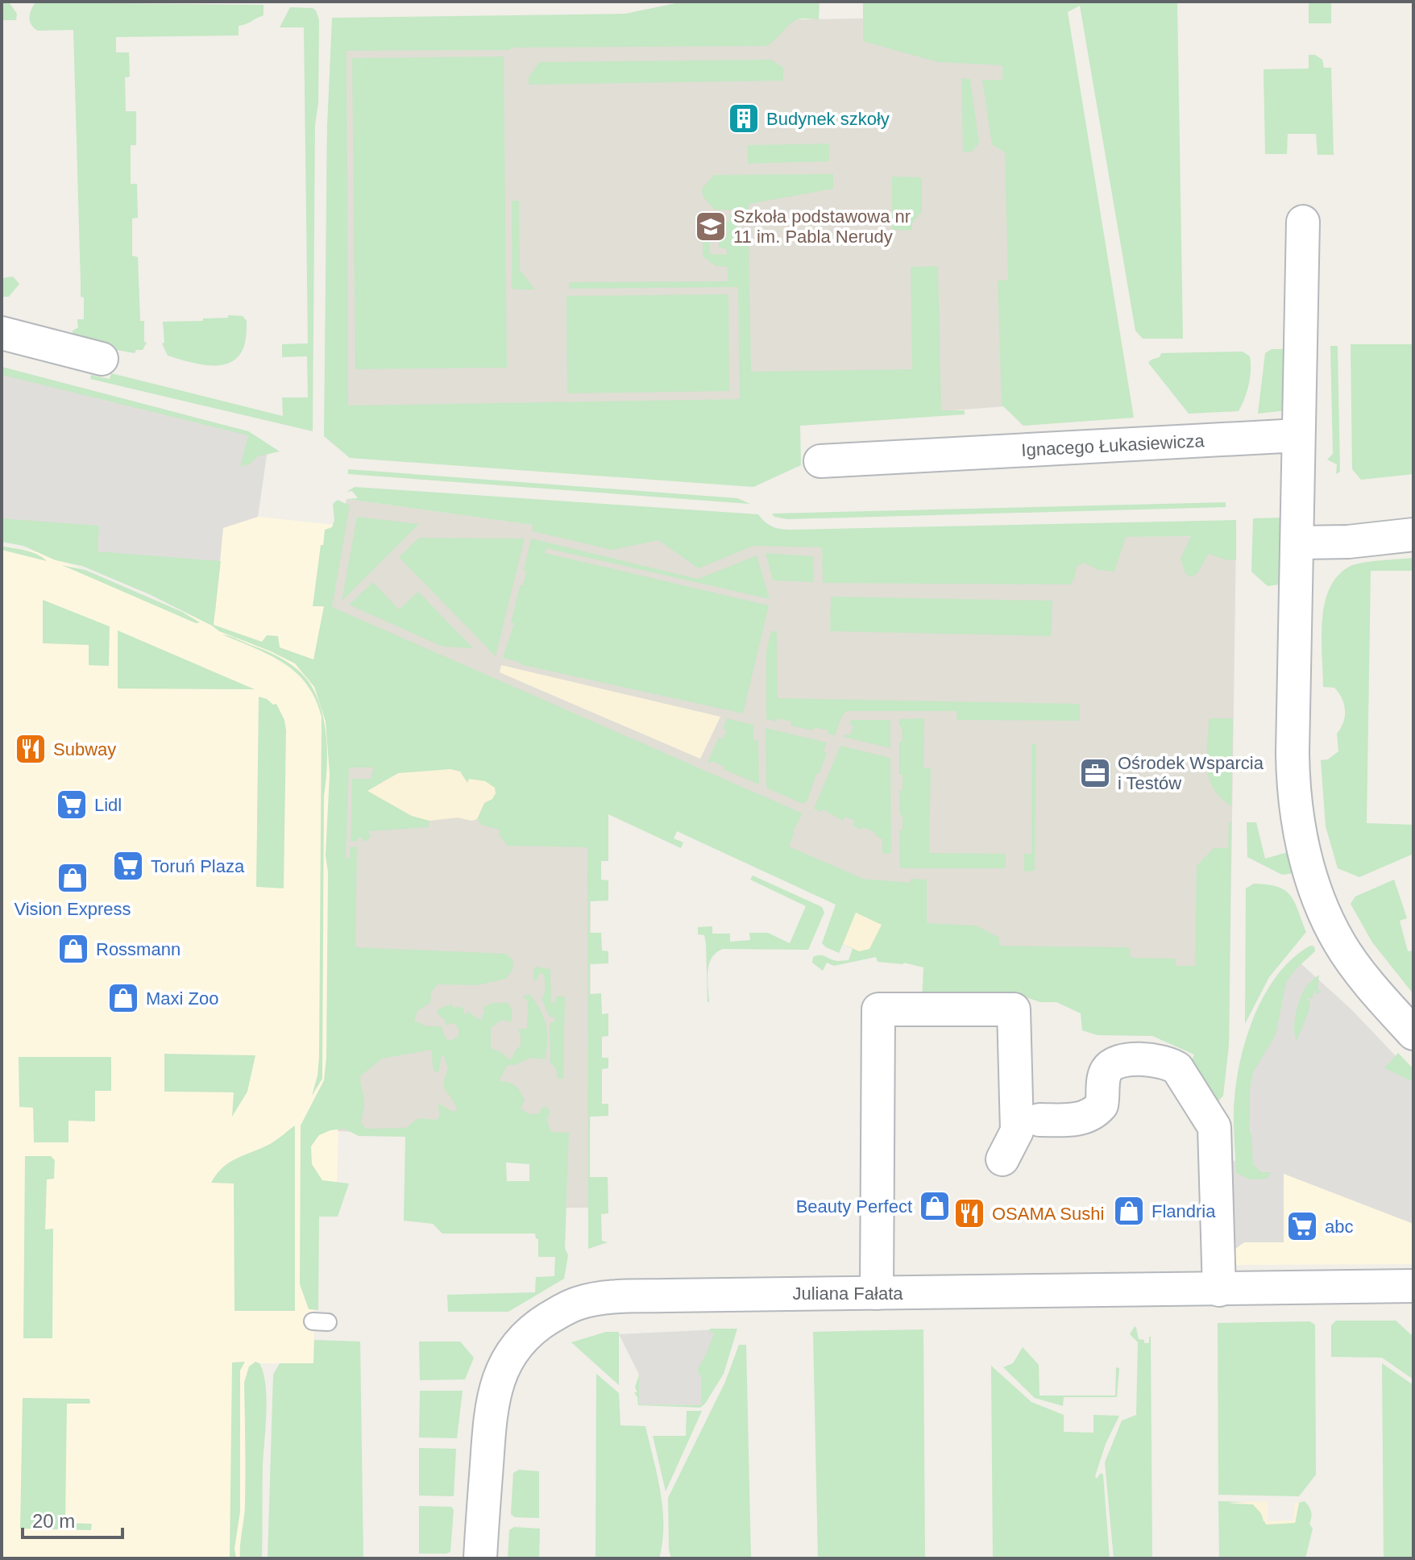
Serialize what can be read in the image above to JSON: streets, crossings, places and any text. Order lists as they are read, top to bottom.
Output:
{
  "streets": {
    "street": ["Ignacego Łukasiewicza", "Juliana Fałata"]
  },
  "places": {
    "building": ["Budynek szkoły"],
    "school or university": ["Szkoła podstawowa nr 11 im. Pabla Nerudy"],
    "restaurant": ["Subway", "OSAMA Sushi"],
    "office": ["Ośrodek Wsparcia i Testów"],
    "supermarket": ["Lidl", "Toruń Plaza", "abc"],
    "shop": [
      "Vision Express",
      "Rossmann",
      "Maxi Zoo",
      "Beauty Perfect",
      "Flandria"
    ]
  },
  "scale_bar": "20 m"
}
